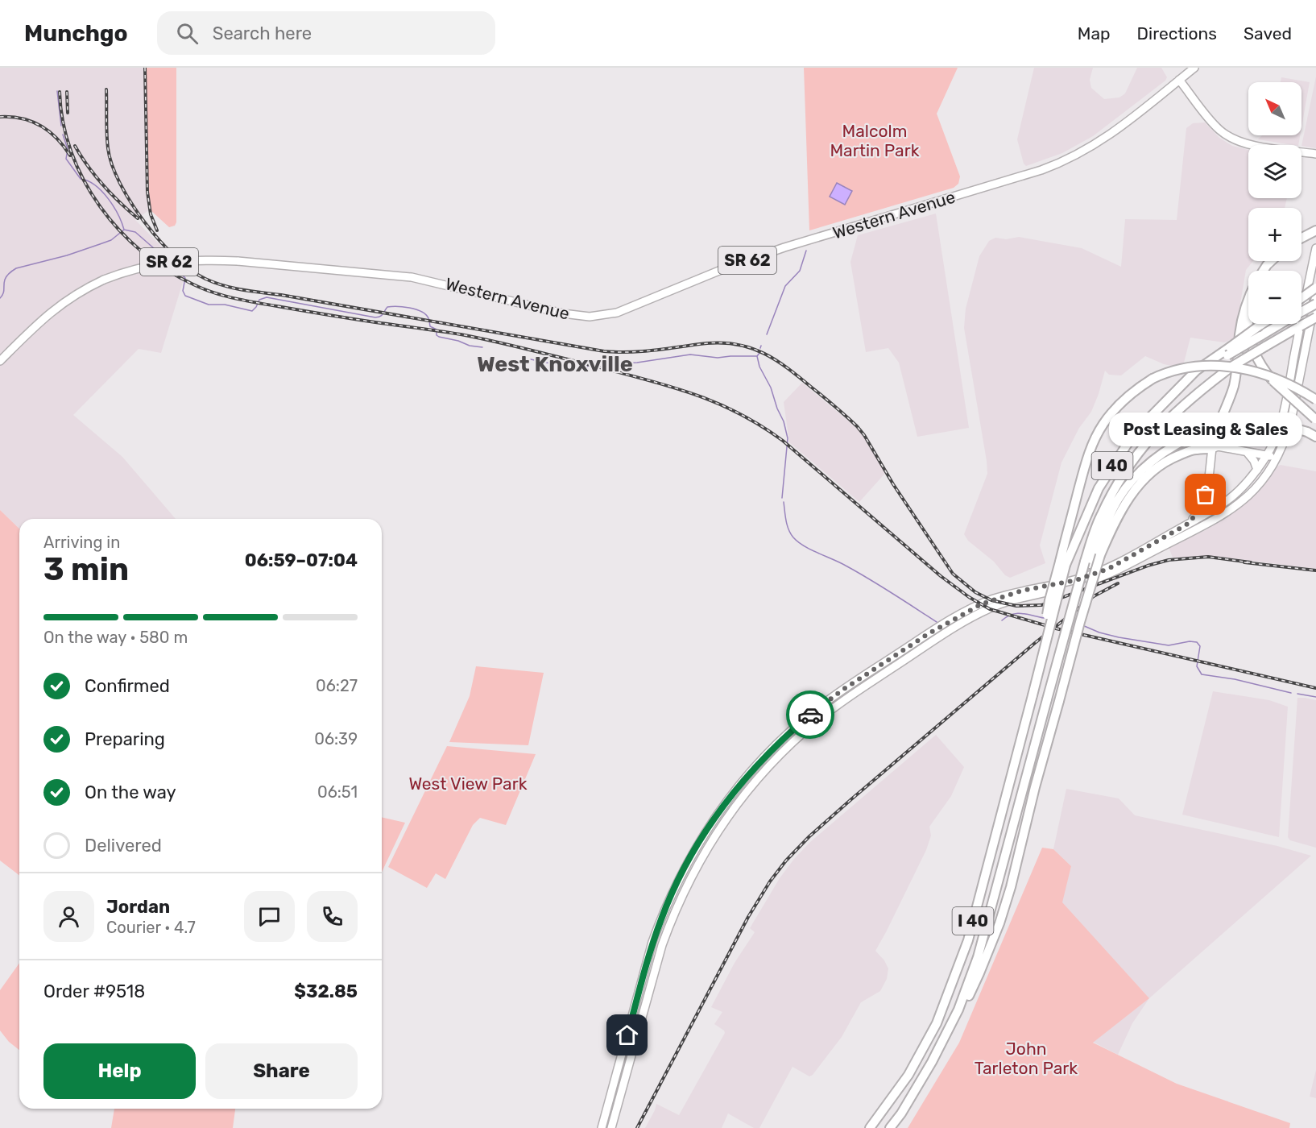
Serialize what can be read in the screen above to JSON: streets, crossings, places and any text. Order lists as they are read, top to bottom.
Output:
{
  "streets": {
    "highway": ["I 40"],
    "main road": ["Western Avenue", "SR 62"]
  },
  "districts": ["West Knoxville"],
  "parks": ["Malcolm Martin Park", "West View Park", "John Tarleton Park"],
  "places": ["Post Leasing & Sales"],
  "north": "top left",
  "page": {
    "header": "Munchgo",
    "search": "Search here",
    "nav": ["Map", "Directions", "Saved"],
    "map_buttons": ["+", "−"],
    "bubble": "Post Leasing & Sales",
    "heading": ["3 min", "Arriving in", "06:59–07:04"],
    "panel": [
      "Jordan",
      "Courier · 4.7",
      "Order #9518",
      "$32.85"
    ],
    "bar": "On the way · 580 m",
    "list": [
      ["Confirmed", "06:27"],
      ["Preparing", "06:39"],
      ["On the way", "06:51"],
      "Delivered"
    ],
    "buttons": ["Help", "Share"]
  }
}
